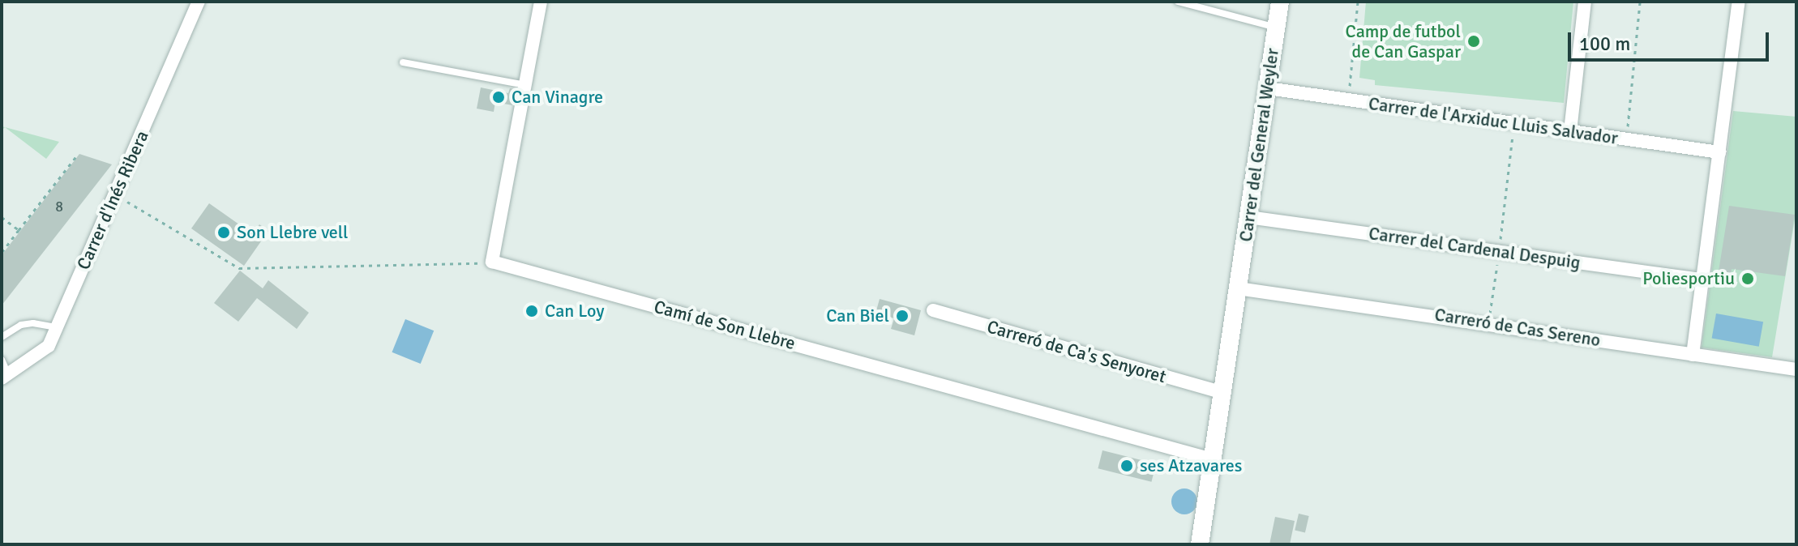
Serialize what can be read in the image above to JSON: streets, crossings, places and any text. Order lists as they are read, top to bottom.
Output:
{
  "streets": {
    "street": [
      "Carrer de l'Arxiduc Lluis Salvador",
      "Carrer del General Weyler",
      "Carrer d'Inés Ribera",
      "Carrer del Cardenal Despuig",
      "Camí de Son Llebre",
      "Carreró de Cas Sereno",
      "Carreró de Ca's Senyoret"
    ]
  },
  "crossings": [
    ["Carrer de l'Arxiduc Lluis Salvador", "Carrer del General Weyler"],
    ["Carrer del General Weyler", "Carrer del Cardenal Despuig"],
    ["Carrer del General Weyler", "Camí de Son Llebre"],
    ["Carrer del General Weyler", "Carreró de Cas Sereno"],
    ["Carrer del General Weyler", "Carreró de Ca's Senyoret"]
  ],
  "places": [
    "Camp de futbol de Can Gaspar",
    "Can Vinagre",
    "Son Llebre vell",
    "Poliesportiu",
    "Can Loy",
    "Can Biel",
    "ses Atzavares"
  ],
  "house_numbers": ["8"],
  "scale_bar": "100 m"
}
